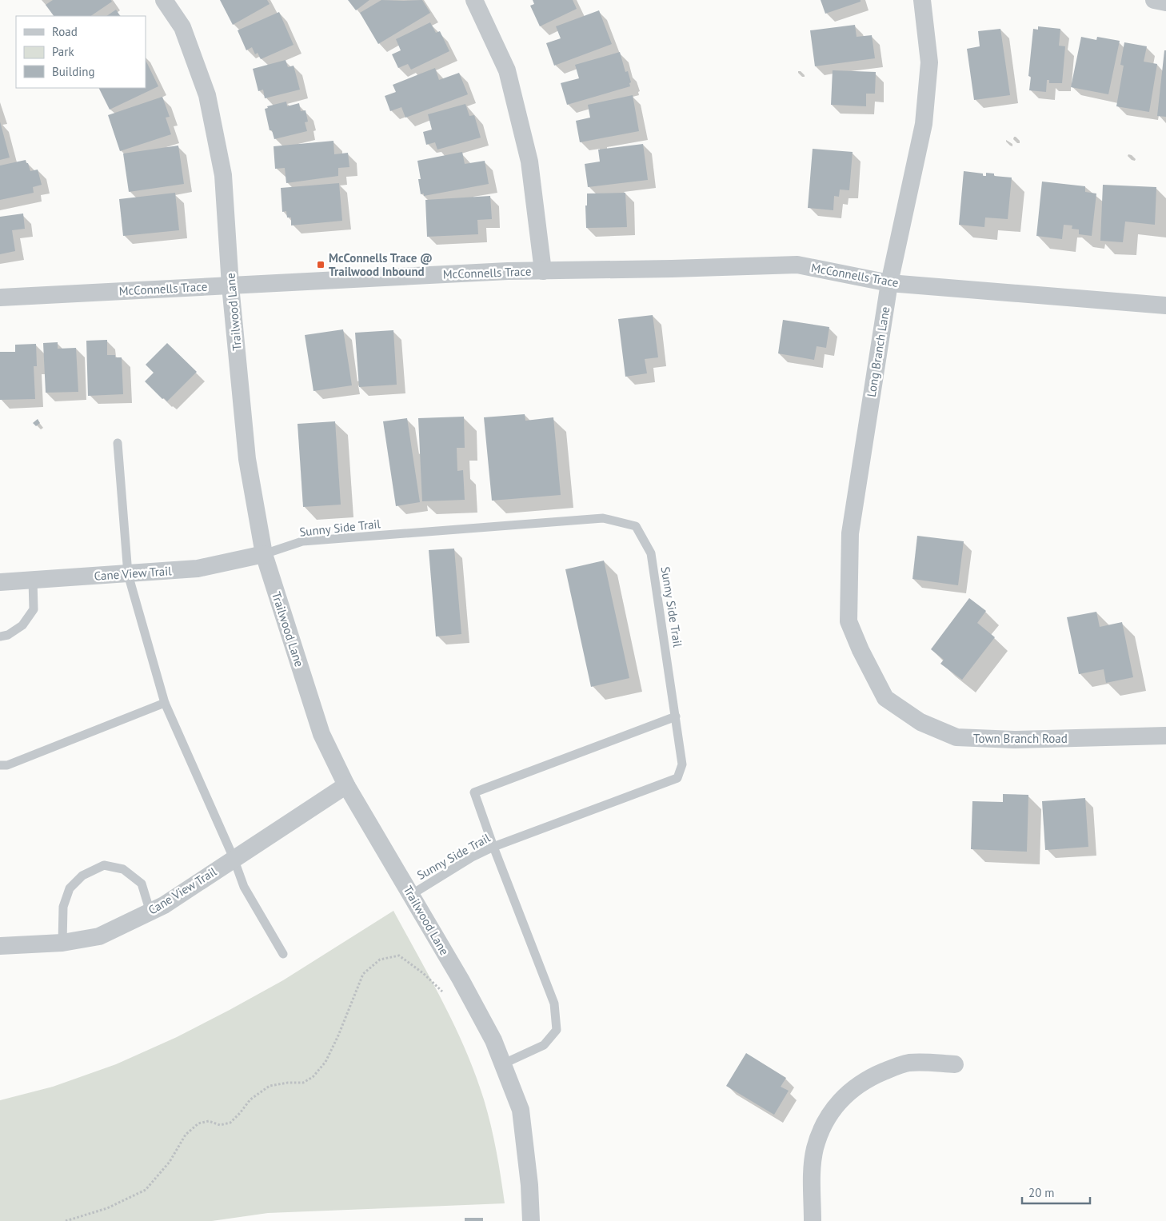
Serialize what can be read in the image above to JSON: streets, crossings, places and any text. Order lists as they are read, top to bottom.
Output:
{
  "streets": {
    "street": [
      "McConnells Trace",
      "Trailwood Lane",
      "Long Branch Lane",
      "Cane View Trail",
      "Town Branch Road"
    ],
    "lane": ["Sunny Side Trail"]
  },
  "crossings": [
    ["McConnells Trace", "Trailwood Lane"],
    ["McConnells Trace", "Long Branch Lane"],
    ["Trailwood Lane", "Sunny Side Trail"],
    ["Trailwood Lane", "Cane View Trail"],
    ["Long Branch Lane", "Town Branch Road"],
    ["Sunny Side Trail", "Cane View Trail"]
  ],
  "places": {
    "transit": ["McConnells Trace @ Trailwood Inbound"]
  },
  "legend": ["Road", "Park", "Building"],
  "scale_bar": "20 m"
}
